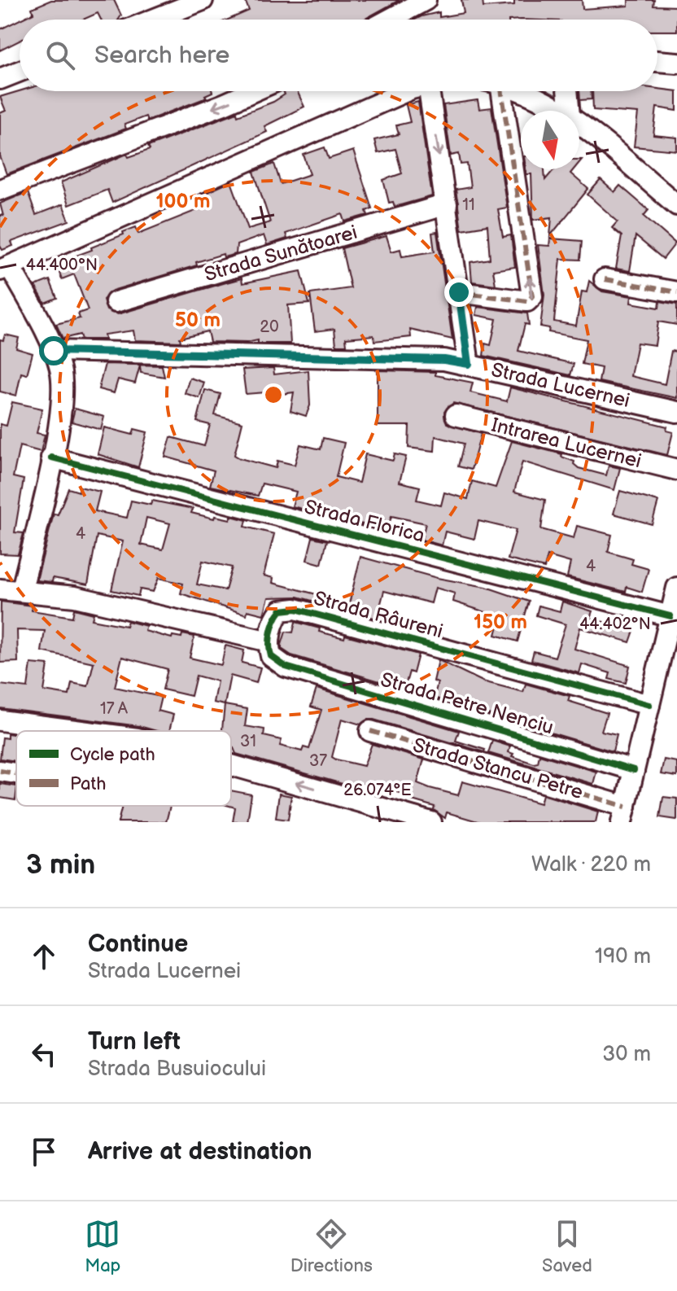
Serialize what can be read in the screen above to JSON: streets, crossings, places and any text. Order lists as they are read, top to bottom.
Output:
{
  "streets": {
    "street": [
      "Strada Sunătoarei",
      "Strada Lucernei",
      "Intrarea Lucernei",
      "Strada Florica",
      "Strada Râureni",
      "Strada Petre Nenciu",
      "Strada Stancu Petre"
    ]
  },
  "crossings": [
    ["Strada Râureni", "Strada Petre Nenciu"]
  ],
  "house_numbers": [
    "11",
    "20",
    "4",
    "4",
    "17 A",
    "31",
    "37"
  ],
  "legend": ["Cycle path", "Path"],
  "north": "bottom",
  "page": {
    "search": "Search here",
    "heading": ["3 min", "Walk · 220 m"],
    "list": [
      ["Continue", "Strada Lucernei", "190 m"],
      ["Turn left", "Strada Busuiocului", "30 m"],
      "Arrive at destination"
    ],
    "nav": ["Map", "Directions", "Saved"]
  },
  "coordinates": ["44.400°N", "44.402°N", "26.074°E"],
  "rings": ["100 m", "50 m", "150 m"]
}
